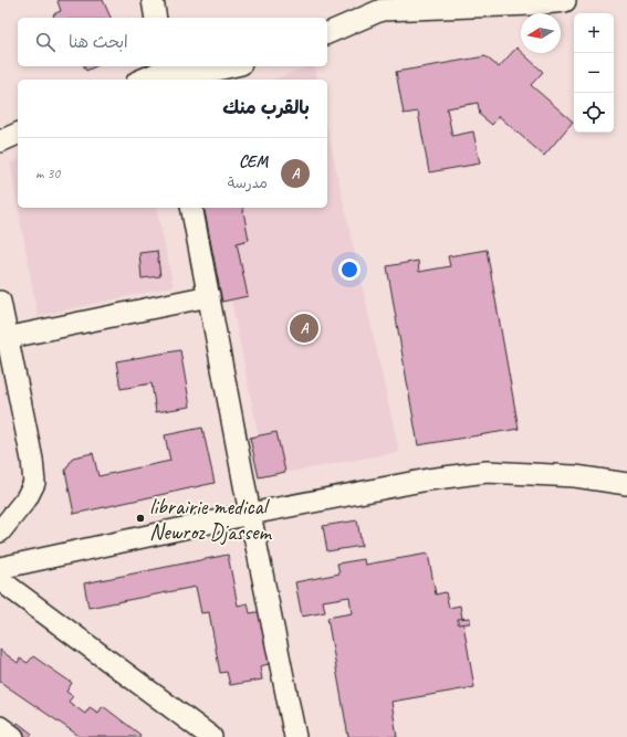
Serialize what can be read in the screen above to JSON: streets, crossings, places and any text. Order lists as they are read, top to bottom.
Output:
{
  "places": ["librairie medical Newroz Djassem"],
  "north": "left",
  "page": {
    "map_buttons": ["+", "−"],
    "search": "ابحث هنا",
    "heading": "بالقرب منك",
    "list": [
      {
        "mark": "A",
        "name": "CEM",
        "note": "مدرسة",
        "value": "30 m"
      }
    ],
    "pins": "A"
  }
}
